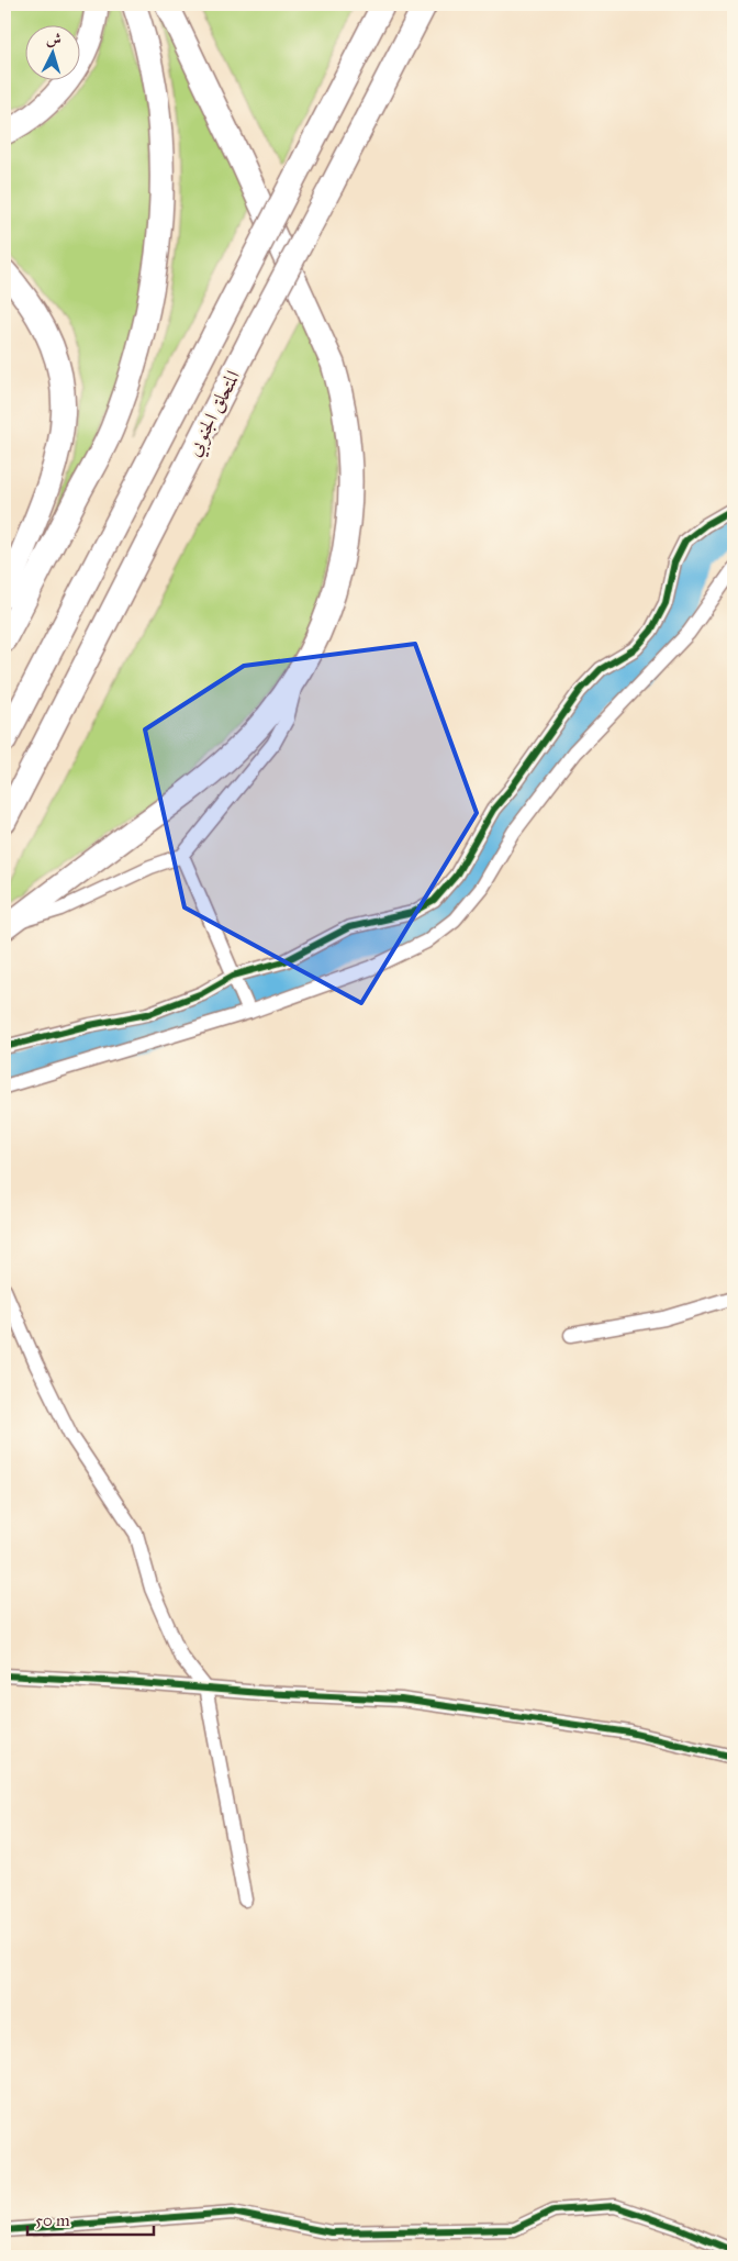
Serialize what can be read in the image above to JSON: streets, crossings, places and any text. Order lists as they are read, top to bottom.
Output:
{
  "streets": {
    "highway": ["المتحلق الجنوبي"]
  },
  "scale_bar": "50 m",
  "north": "top"
}
